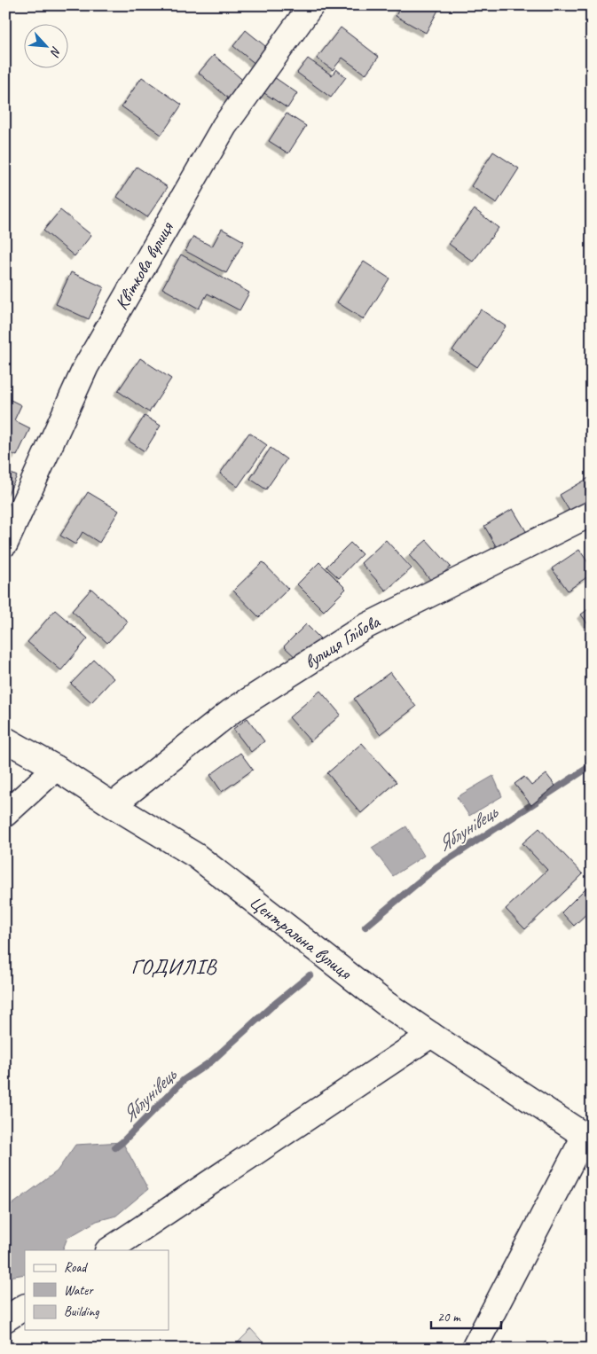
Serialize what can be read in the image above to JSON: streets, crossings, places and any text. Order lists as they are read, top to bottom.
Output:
{
  "streets": {
    "street": ["Квіткова вулиця", "вулиця Глібова", "Центральна вулиця"]
  },
  "crossings": [
    ["вулиця Глібова", "Центральна вулиця"]
  ],
  "districts": ["ГОДИЛІВ"],
  "water": ["Яблунівець"],
  "legend": ["Road", "Water", "Building"],
  "scale_bar": "20 m",
  "north": "bottom right"
}
